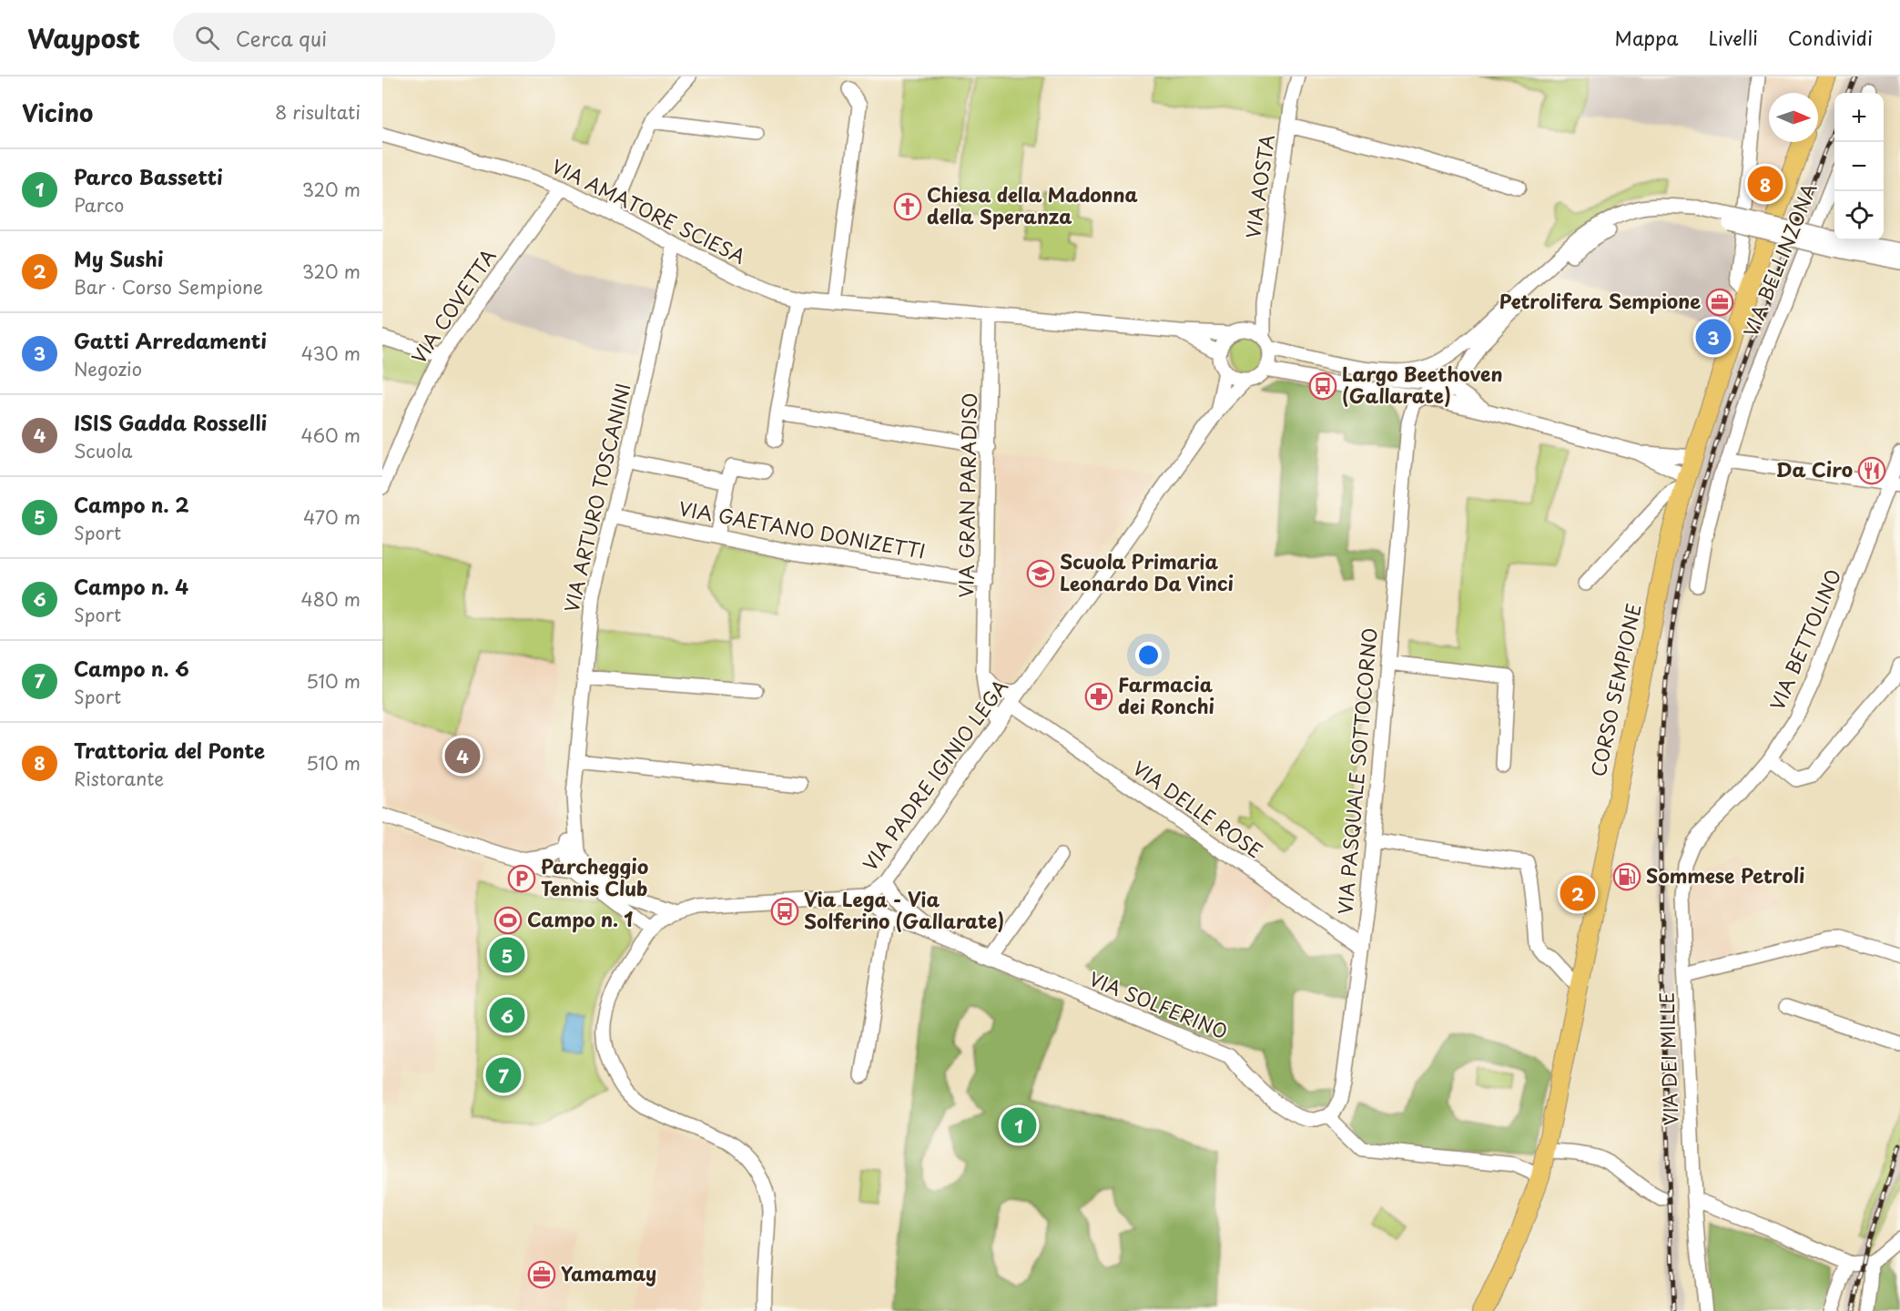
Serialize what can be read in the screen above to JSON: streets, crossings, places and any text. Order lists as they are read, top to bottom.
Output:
{
  "streets": {
    "main road": ["CORSO SEMPIONE"],
    "street": [
      "VIA AOSTA",
      "VIA AMATORE SCIESA",
      "VIA BELLINZONA",
      "VIA COVETTA",
      "VIA GRAN PARADISO",
      "VIA ARTURO TOSCANINI",
      "VIA GAETANO DONIZETTI",
      "VIA BETTOLINO",
      "VIA PASQUALE SOTTOCORNO",
      "VIA PADRE IGINIO LEGA",
      "VIA DELLE ROSE",
      "VIA SOLFERINO",
      "VIA DEI MILLE"
    ]
  },
  "crossings": [
    ["VIA AOSTA", "VIA AMATORE SCIESA"],
    ["VIA AOSTA", "VIA PADRE IGINIO LEGA"],
    ["VIA AMATORE SCIESA", "VIA COVETTA"],
    ["VIA AMATORE SCIESA", "VIA GRAN PARADISO"],
    ["VIA AMATORE SCIESA", "VIA ARTURO TOSCANINI"],
    ["VIA AMATORE SCIESA", "VIA PADRE IGINIO LEGA"],
    ["VIA GRAN PARADISO", "VIA GAETANO DONIZETTI"],
    ["VIA GRAN PARADISO", "VIA PADRE IGINIO LEGA"],
    ["VIA ARTURO TOSCANINI", "VIA GAETANO DONIZETTI"],
    ["VIA BETTOLINO", "VIA DEI MILLE"],
    ["VIA PASQUALE SOTTOCORNO", "VIA DELLE ROSE"],
    ["VIA PASQUALE SOTTOCORNO", "VIA SOLFERINO"],
    ["VIA PADRE IGINIO LEGA", "VIA DELLE ROSE"],
    ["VIA PADRE IGINIO LEGA", "VIA SOLFERINO"]
  ],
  "places": {
    "church": ["Chiesa della Madonna della Speranza"],
    "office": ["Petrolifera Sempione", "Yamamay"],
    "bus stop": ["Largo Beethoven (Gallarate)", "Via Lega - Via Solferino (Gallarate)"],
    "restaurant": ["Da Ciro"],
    "school or university": ["Scuola Primaria Leonardo Da Vinci"],
    "pharmacy": ["Farmacia dei Ronchi"],
    "fuel station": ["Sommese Petroli"],
    "parking": ["Parcheggio Tennis Club"],
    "sports": ["Campo n. 1"]
  },
  "north": "right",
  "page": {
    "header": "Waypost",
    "search": "Cerca qui",
    "nav": ["Mappa", "Livelli", "Condividi"],
    "heading": ["Vicino", "8 risultati"],
    "map_buttons": ["+", "−"],
    "list": [
      {
        "mark": "1",
        "name": "Parco Bassetti",
        "note": "Parco",
        "value": "320 m"
      },
      {
        "mark": "2",
        "name": "My Sushi",
        "note": "Bar · Corso Sempione",
        "value": "320 m"
      },
      {
        "mark": "3",
        "name": "Gatti Arredamenti",
        "note": "Negozio",
        "value": "430 m"
      },
      {
        "mark": "4",
        "name": "ISIS Gadda Rosselli",
        "note": "Scuola",
        "value": "460 m"
      },
      {
        "mark": "5",
        "name": "Campo n. 2",
        "note": "Sport",
        "value": "470 m"
      },
      {
        "mark": "6",
        "name": "Campo n. 4",
        "note": "Sport",
        "value": "480 m"
      },
      {
        "mark": "7",
        "name": "Campo n. 6",
        "note": "Sport",
        "value": "510 m"
      },
      {
        "mark": "8",
        "name": "Trattoria del Ponte",
        "note": "Ristorante",
        "value": "510 m"
      }
    ],
    "pins": [
      "8",
      "3",
      "4",
      "2",
      "5",
      "6",
      "7",
      "1"
    ]
  }
}
